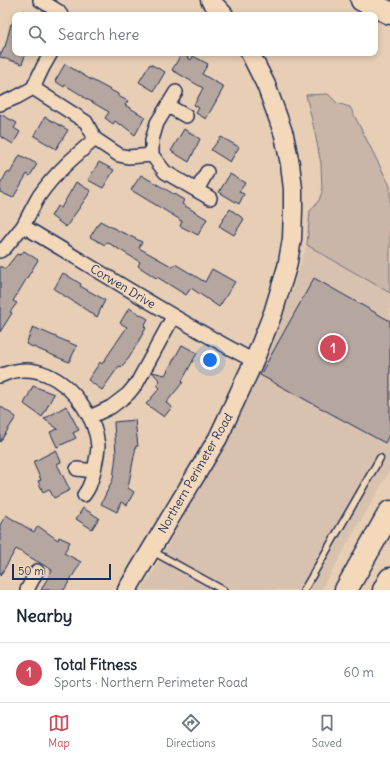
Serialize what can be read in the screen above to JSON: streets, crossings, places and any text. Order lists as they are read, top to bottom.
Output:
{
  "streets": {
    "main road": ["Northern Perimeter Road"],
    "street": ["Corwen Drive"]
  },
  "crossings": [
    ["Corwen Drive", "Northern Perimeter Road"]
  ],
  "scale_bar": "50 m",
  "page": {
    "search": "Search here",
    "pins": "1",
    "scale": "50 m",
    "heading": "Nearby",
    "list": [
      {
        "mark": "1",
        "name": "Total Fitness",
        "note": "Sports · Northern Perimeter Road",
        "value": "60 m"
      }
    ],
    "nav": ["Map", "Directions", "Saved"]
  }
}
